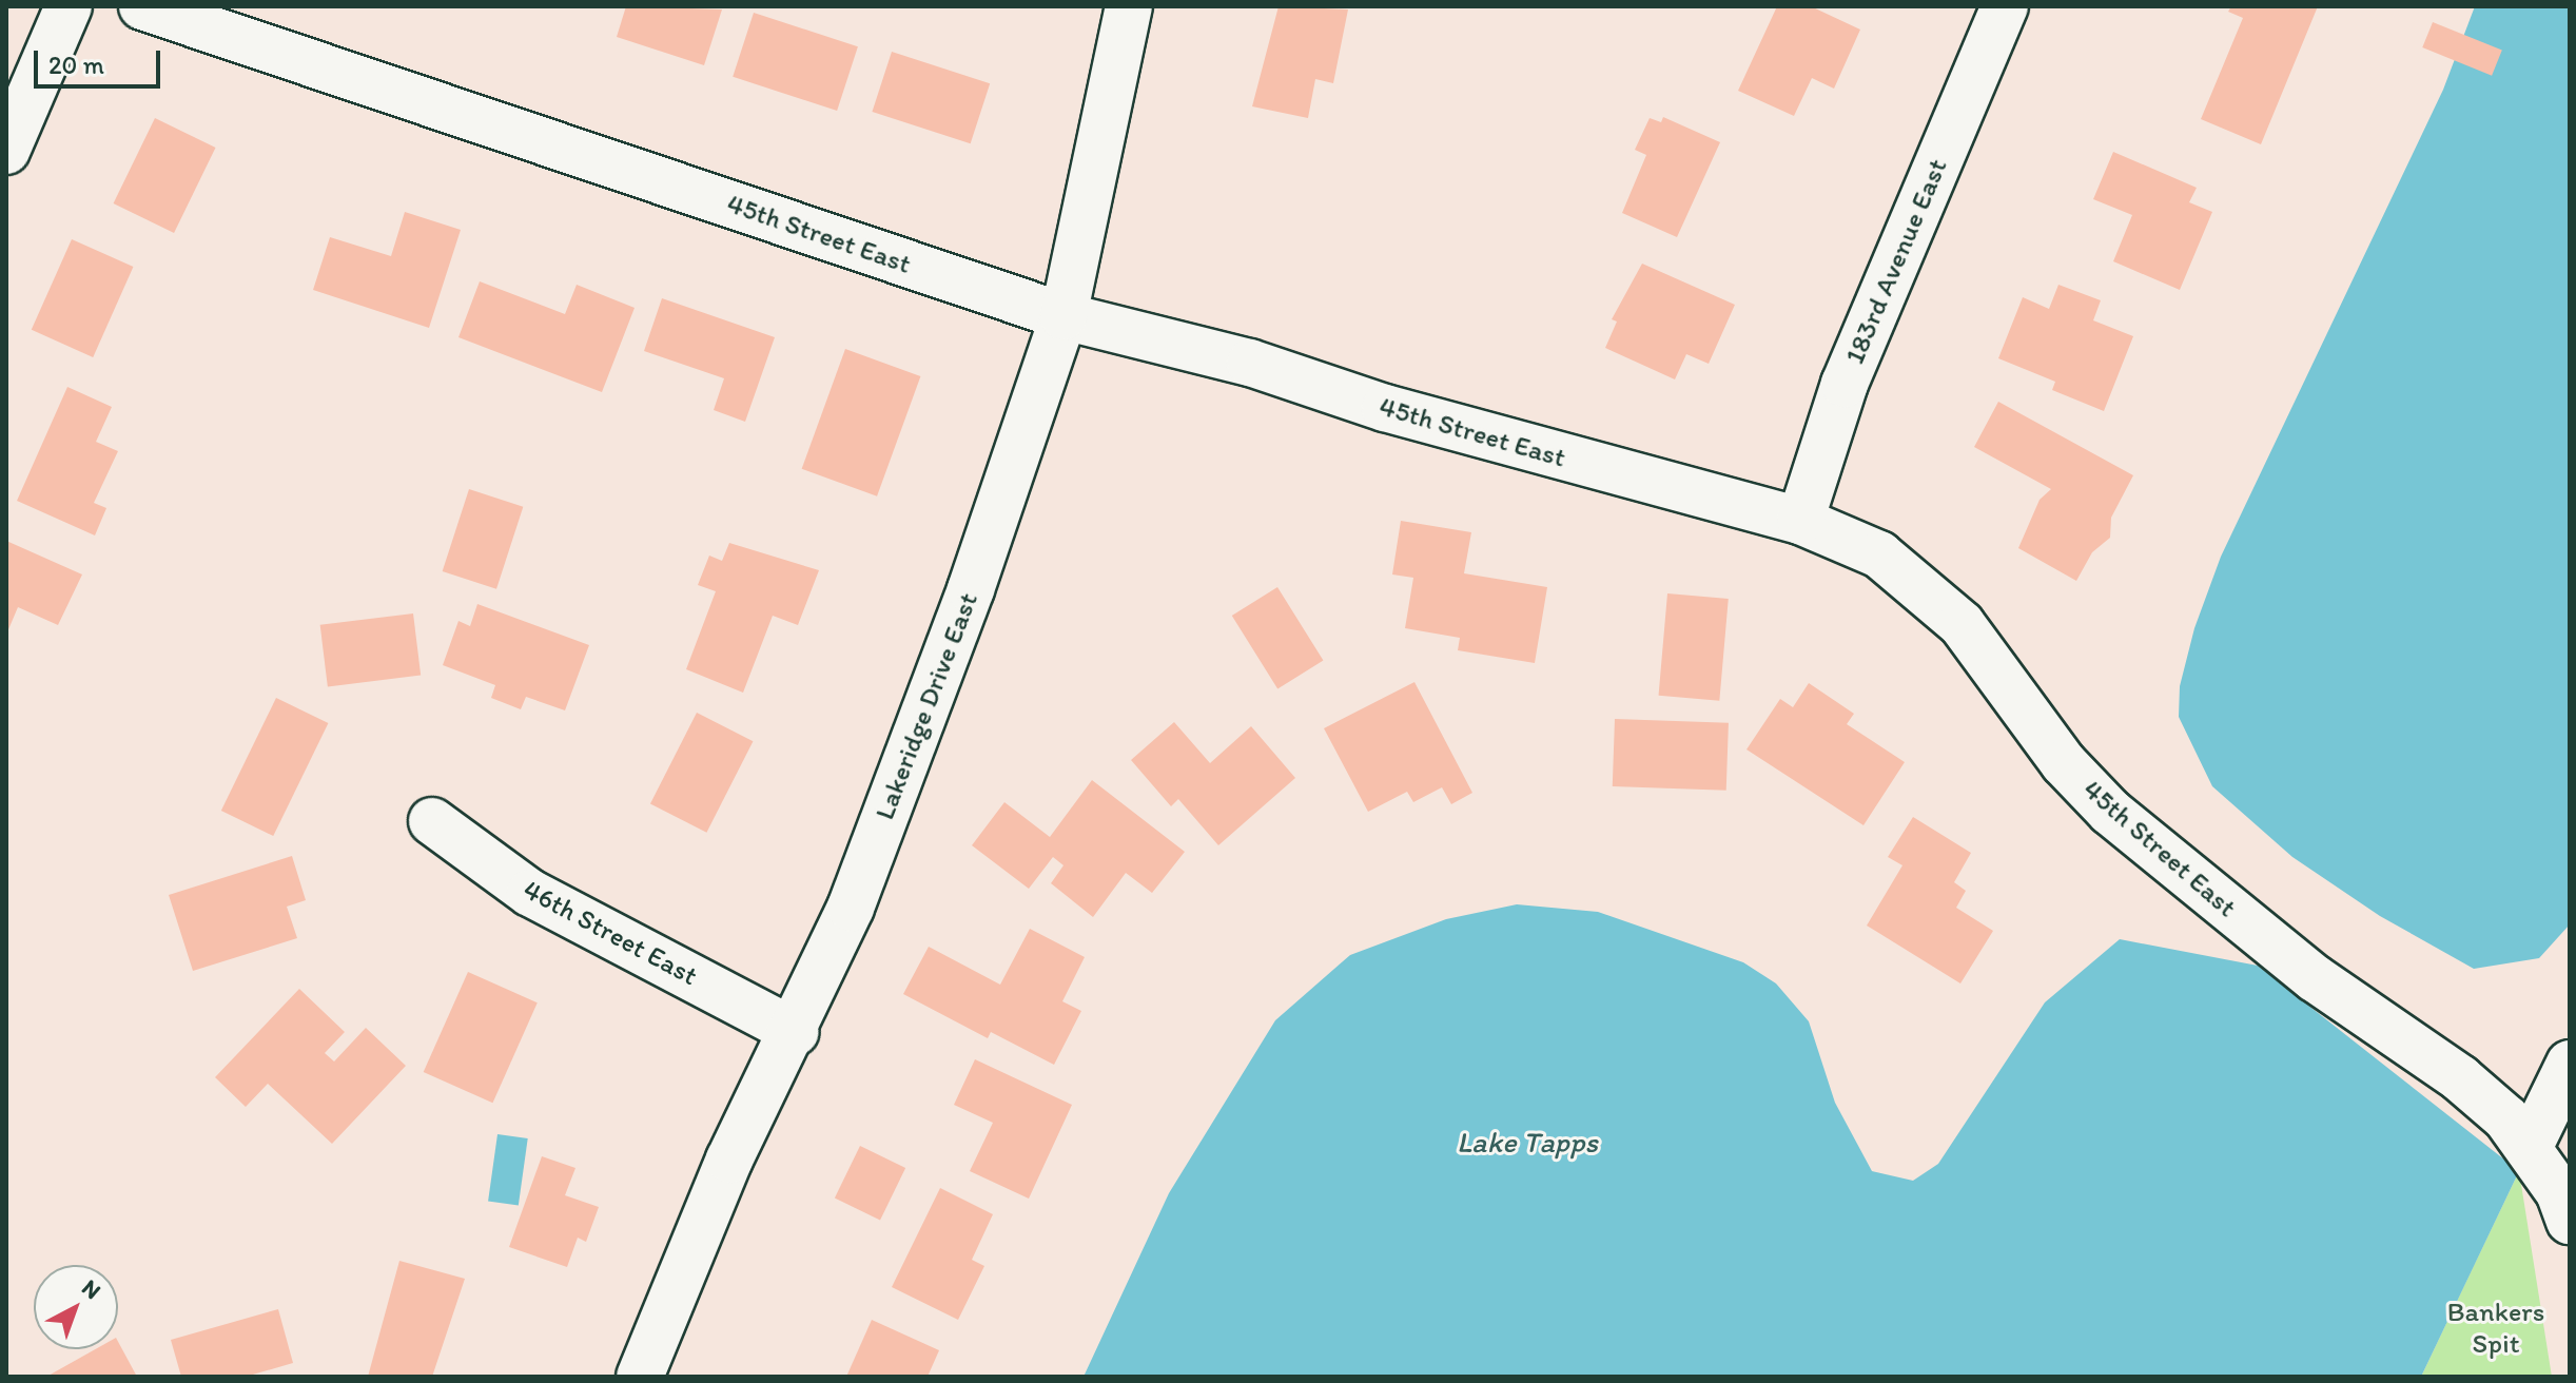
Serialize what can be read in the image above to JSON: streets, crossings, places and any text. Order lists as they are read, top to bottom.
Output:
{
  "streets": {
    "street": [
      "45th Street East",
      "183rd Avenue East",
      "Lakeridge Drive East",
      "46th Street East"
    ]
  },
  "crossings": [
    ["45th Street East", "183rd Avenue East"],
    ["45th Street East", "Lakeridge Drive East"],
    ["Lakeridge Drive East", "46th Street East"]
  ],
  "water": ["Lake Tapps"],
  "parks": ["Bankers Spit"],
  "scale_bar": "20 m",
  "north": "top right"
}
